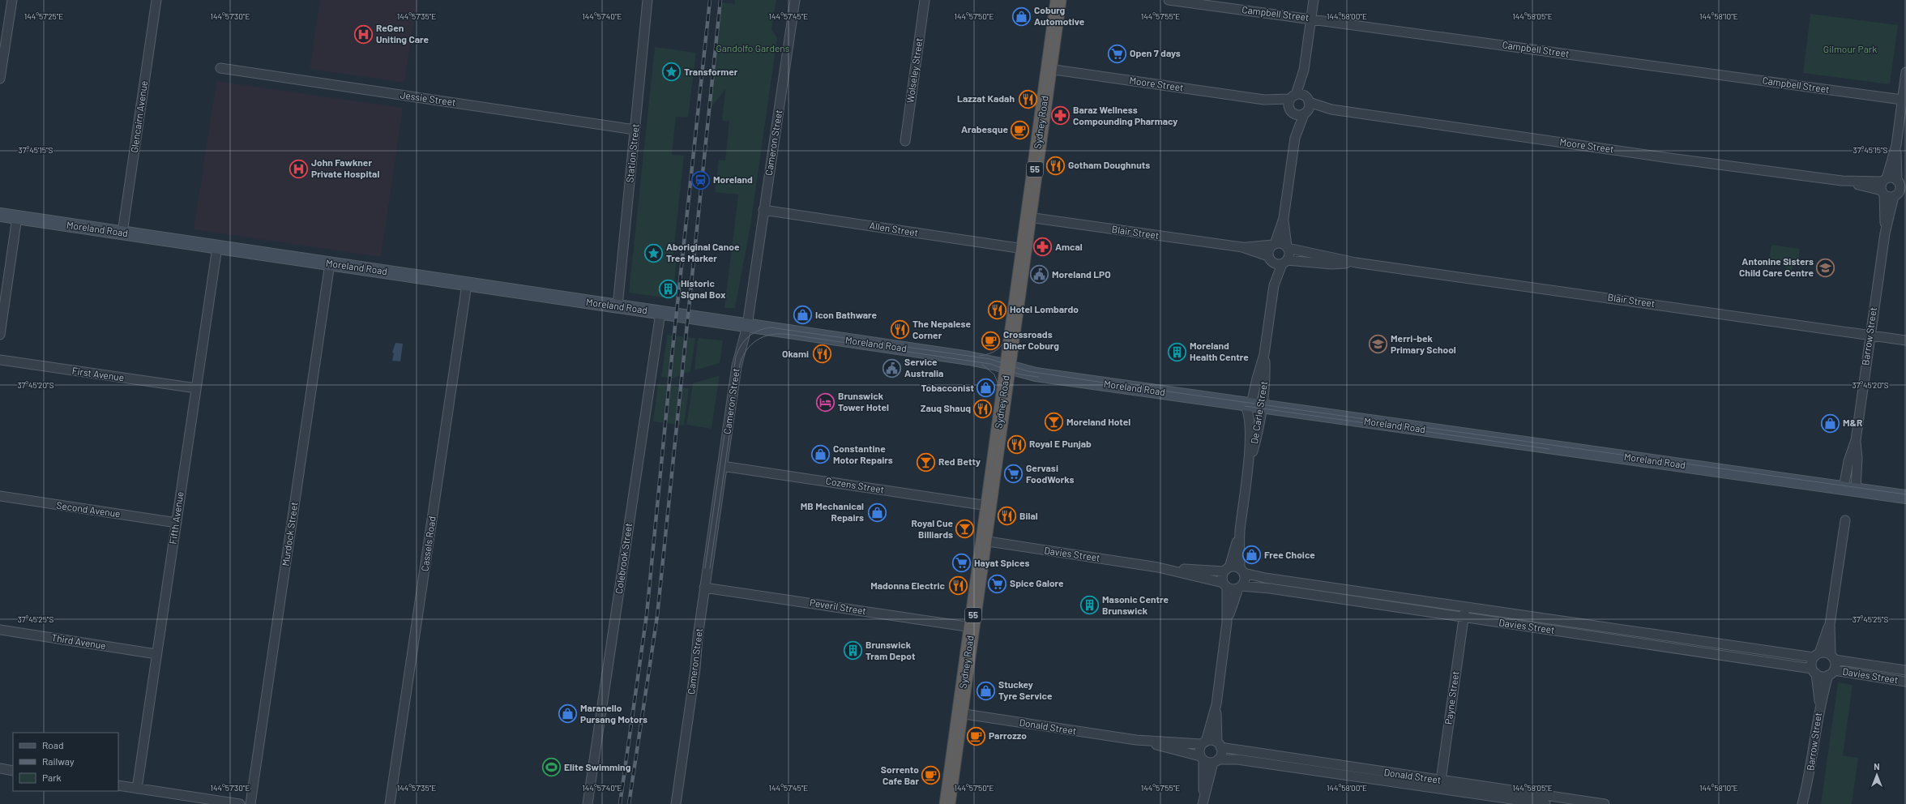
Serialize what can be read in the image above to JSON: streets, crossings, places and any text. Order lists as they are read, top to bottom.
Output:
{
  "streets": {
    "highway": ["Sydney Road", "55"],
    "main road": ["Moreland Road"],
    "street": [
      "Campbell Street",
      "Wolseley Street",
      "Moore Street",
      "Jessie Street",
      "Glencairn Avenue",
      "Cameron Street",
      "Station Street",
      "Allen Street",
      "Blair Street",
      "Barrow Street",
      "First Avenue",
      "De Carle Street",
      "Cozens Street",
      "Second Avenue",
      "Fifth Avenue",
      "Murdock Street",
      "Cassels Road",
      "Davies Street",
      "Colebrook Street",
      "Peveril Street",
      "Third Avenue",
      "Payne Street",
      "Donald Street"
    ]
  },
  "crossings": [
    ["Campbell Street", "Barrow Street"],
    ["Moore Street", "Sydney Road"],
    ["Moore Street", "Barrow Street"],
    ["Jessie Street", "Station Street"],
    ["Glencairn Avenue", "Moreland Road"],
    ["Sydney Road", "Moreland Road"],
    ["Sydney Road", "Allen Street"],
    ["Sydney Road", "Blair Street"],
    ["Sydney Road", "Cozens Street"],
    ["Sydney Road", "Davies Street"],
    ["Sydney Road", "Peveril Street"],
    ["Sydney Road", "Donald Street"],
    ["Cameron Street", "Moreland Road"],
    ["Cameron Street", "Allen Street"],
    ["Cameron Street", "Cozens Street"],
    ["Cameron Street", "Peveril Street"],
    ["Station Street", "Moreland Road"],
    ["Moreland Road", "Barrow Street"],
    ["Moreland Road", "De Carle Street"],
    ["Moreland Road", "Fifth Avenue"],
    ["Moreland Road", "Murdock Street"],
    ["Moreland Road", "Cassels Road"],
    ["Moreland Road", "Colebrook Street"],
    ["Blair Street", "Barrow Street"],
    ["Blair Street", "De Carle Street"],
    ["Barrow Street", "Davies Street"],
    ["First Avenue", "Fifth Avenue"],
    ["De Carle Street", "Davies Street"],
    ["Second Avenue", "Fifth Avenue"],
    ["Fifth Avenue", "Third Avenue"],
    ["Davies Street", "Payne Street"],
    ["Payne Street", "Donald Street"]
  ],
  "parks": ["Gandolfo Gardens", "Gilmour Park"],
  "places": {
    "shop": [
      "Coburg Automotive",
      "Icon Bathware",
      "Tobacconist",
      "M&R",
      "Constantine Motor Repairs",
      "MB Mechanical Repairs",
      "Free Choice",
      "Stuckey Tyre Service",
      "Maranello Pursang Motors"
    ],
    "hospital": ["ReGen Uniting Care", "John Fawkner Private Hospital"],
    "supermarket": [
      "Open 7 days",
      "Gervasi FoodWorks",
      "Hayat Spices",
      "Spice Galore"
    ],
    "place": ["Transformer", "Aboriginal Canoe Tree Marker"],
    "restaurant": [
      "Lazzat Kadah",
      "Gotham Doughnuts",
      "Hotel Lombardo",
      "The Nepalese Corner",
      "Okami",
      "Zauq Shauq",
      "Royal E Punjab",
      "Bilal",
      "Madonna Electric"
    ],
    "pharmacy": ["Baraz Wellness Compounding Pharmacy", "Amcal"],
    "cafe": [
      "Arabesque",
      "Crossroads Diner Coburg",
      "Parrozzo",
      "Sorrento Cafe Bar"
    ],
    "station": ["Moreland"],
    "school or university": ["Antonine Sisters Child Care Centre", "Merri-bek Primary School"],
    "public building": ["Moreland LPO", "Service Australia"],
    "building": [
      "Historic Signal Box",
      "Moreland Health Centre",
      "Masonic Centre Brunswick",
      "Brunswick Tram Depot"
    ],
    "hotel": ["Brunswick Tower Hotel"],
    "bar": ["Moreland Hotel", "Red Betty", "Royal Cue Billiards"],
    "sports": ["Elite Swimming"]
  },
  "legend": ["Road", "Railway", "Park"],
  "north": "top",
  "coordinates": [
    "144°57'25\"E",
    "144°57'30\"E",
    "144°57'35\"E",
    "144°57'40\"E",
    "144°57'45\"E",
    "144°57'50\"E",
    "144°57'55\"E",
    "144°58'00\"E",
    "144°58'05\"E",
    "144°58'10\"E",
    "37°45'15\"S",
    "37°45'20\"S",
    "37°45'25\"S"
  ]
}
